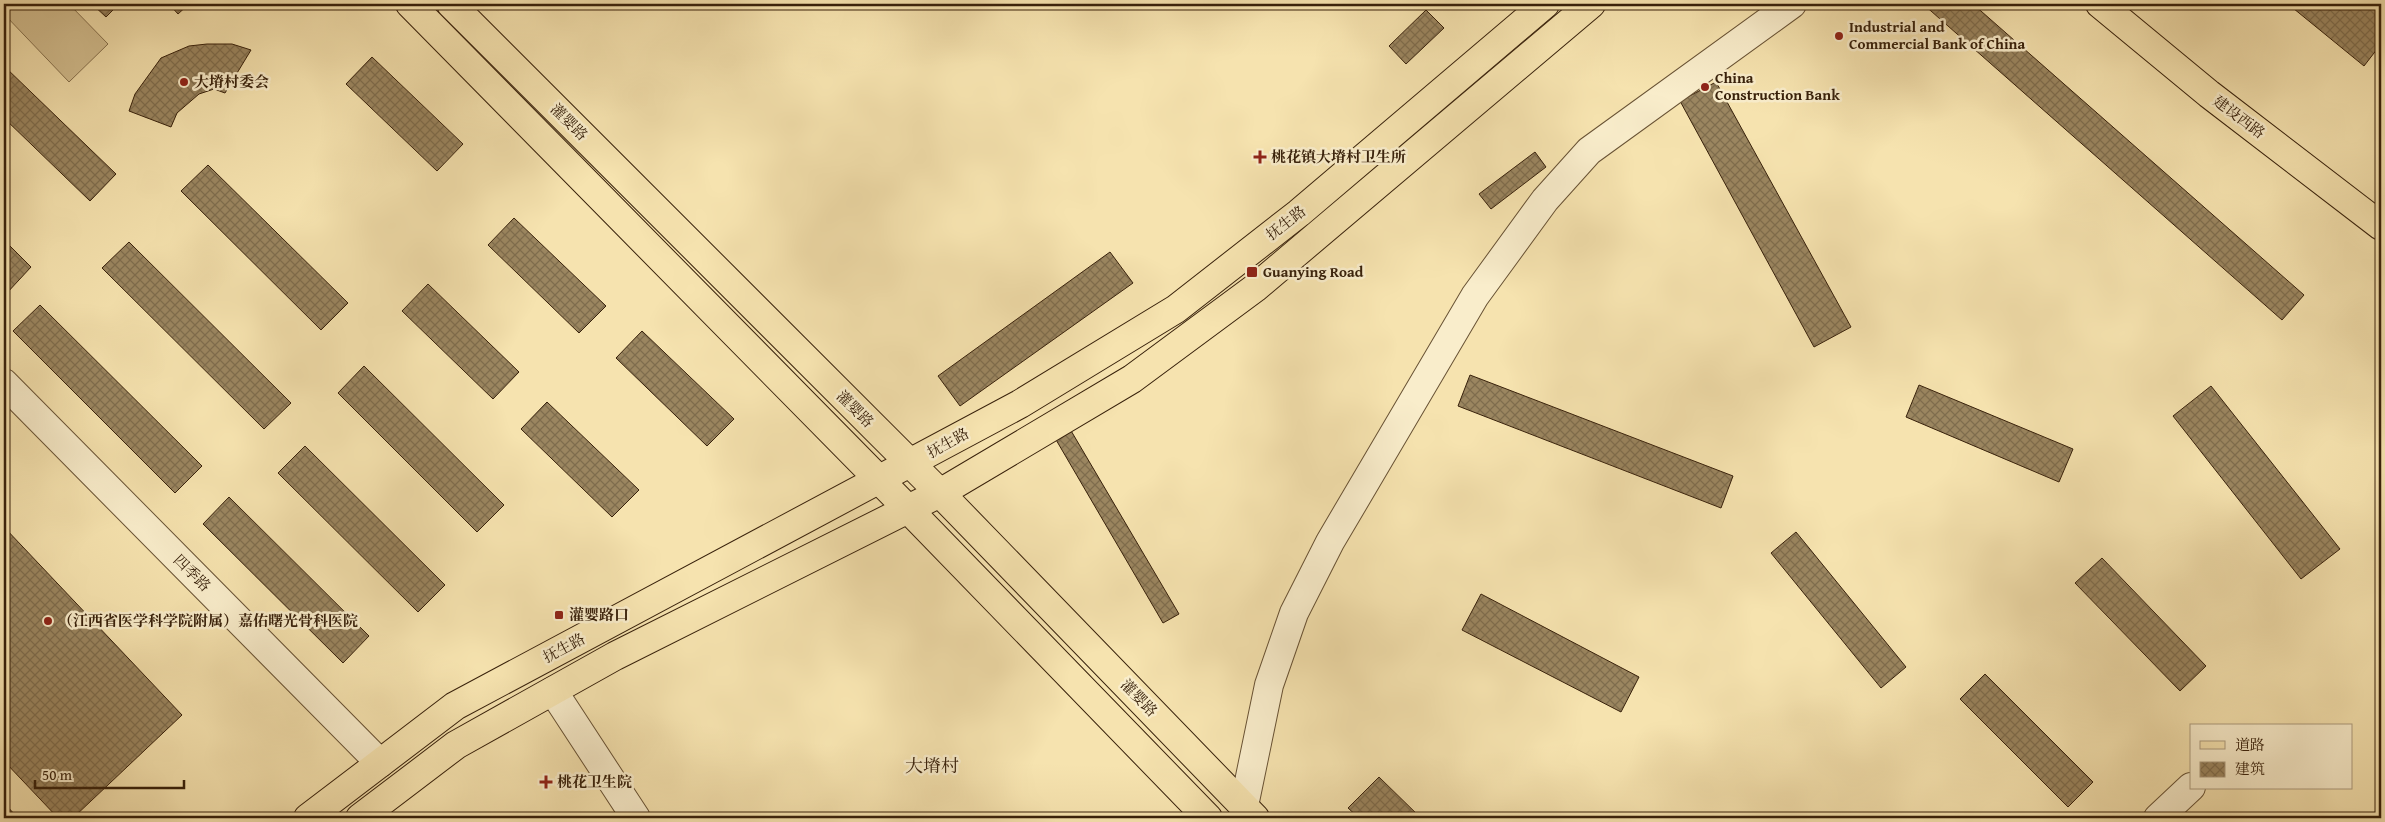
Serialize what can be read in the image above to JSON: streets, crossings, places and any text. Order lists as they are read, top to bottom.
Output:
{
  "streets": {
    "main road": ["建设西路", "灌婴路", "抚生路"],
    "street": ["四季路"]
  },
  "crossings": [
    ["灌婴路", "抚生路"],
    ["抚生路", "四季路"]
  ],
  "districts": ["大塉村"],
  "places": {
    "other": [
      "Industrial and Commercial Bank of China",
      "大塉村委会",
      "China Construction Bank",
      "（江西省医学科学院附属）嘉佑曙光骨科医院"
    ],
    "health": ["桃花镇大塉村卫生所", "桃花卫生院"],
    "transit": ["Guanying Road", "灌婴路口"]
  },
  "legend": ["道路", "建筑"],
  "scale_bar": "50 m"
}
